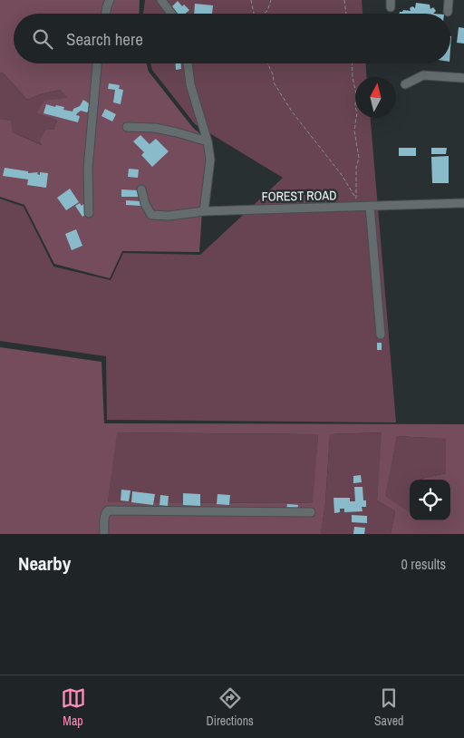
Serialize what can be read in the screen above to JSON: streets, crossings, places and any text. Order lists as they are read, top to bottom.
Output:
{
  "streets": {
    "street": ["FOREST ROAD"]
  },
  "north": "top",
  "page": {
    "search": "Search here",
    "heading": ["Nearby", "0 results"],
    "nav": ["Map", "Directions", "Saved"]
  }
}
